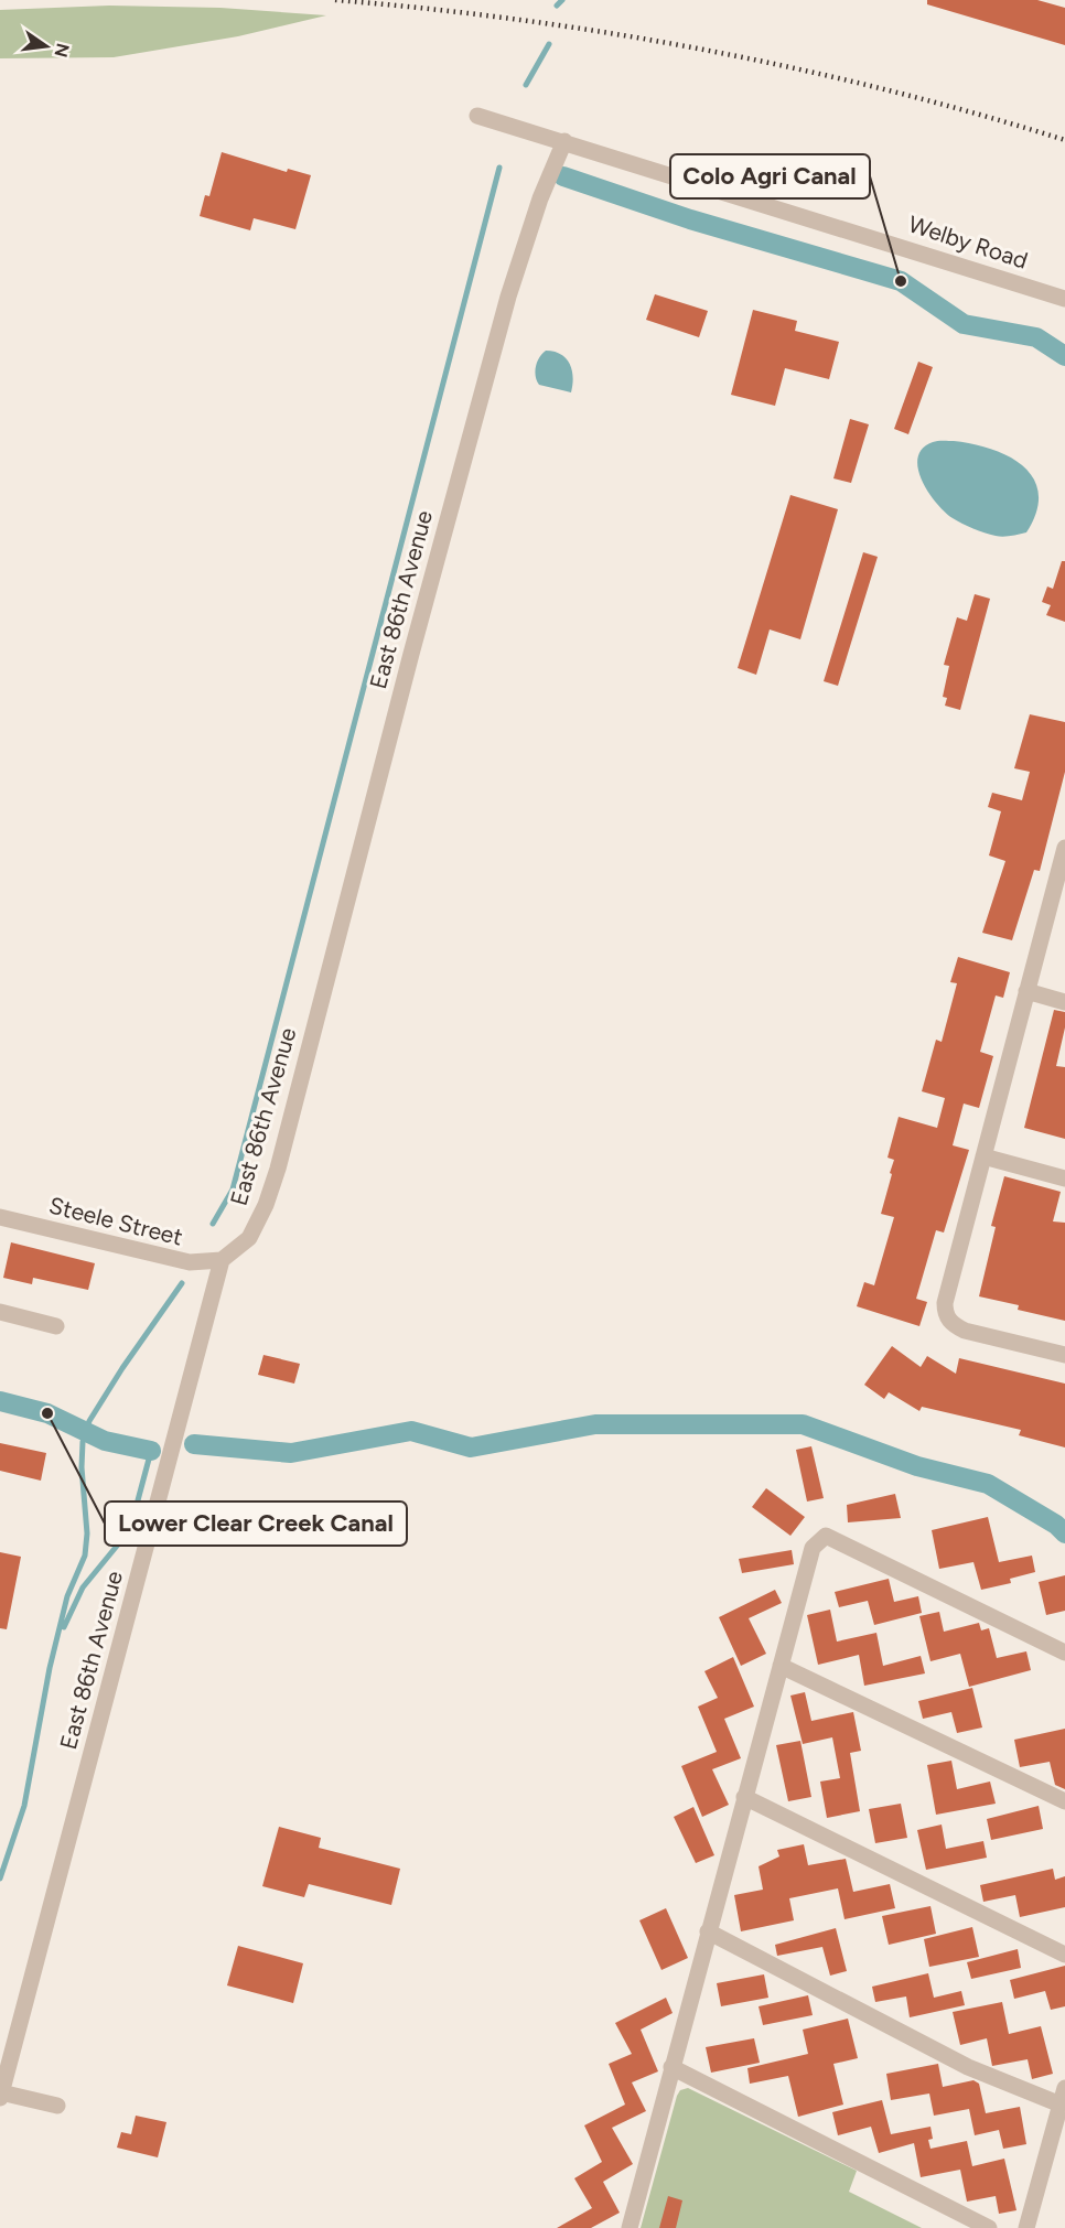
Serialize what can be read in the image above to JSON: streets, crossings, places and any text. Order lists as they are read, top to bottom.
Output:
{
  "streets": {
    "street": ["Welby Road", "East 86th Avenue", "Steele Street"]
  },
  "crossings": [
    ["Welby Road", "East 86th Avenue"],
    ["East 86th Avenue", "Steele Street"]
  ],
  "places": ["Colo Agri Canal", "Lower Clear Creek Canal"],
  "north": "right"
}
